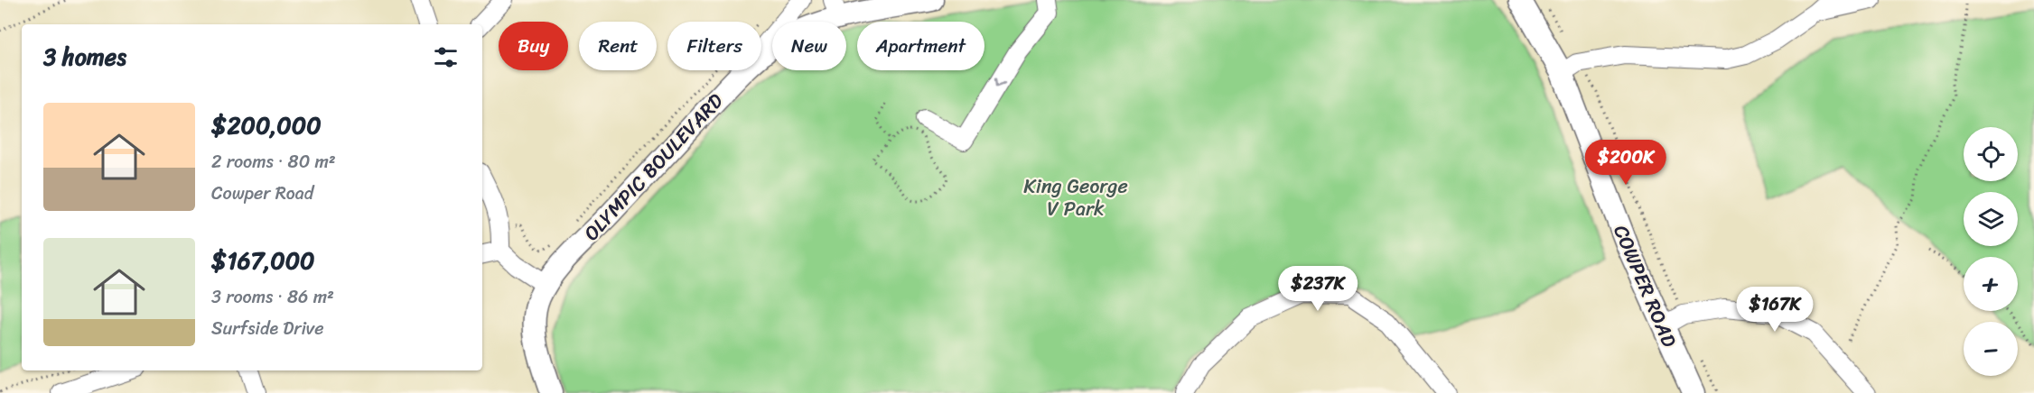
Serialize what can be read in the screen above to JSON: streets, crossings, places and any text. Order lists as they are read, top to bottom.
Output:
{
  "streets": {
    "main road": ["OLYMPIC BOULEVARD", "COWPER ROAD"]
  },
  "parks": ["King George V Park"],
  "page": {
    "chip": [
      "Buy",
      "Rent",
      "Filters",
      "New",
      "Apartment"
    ],
    "heading": "3 homes",
    "list": [
      {
        "name": "$200,000",
        "note": "2 rooms · 80 m² · Cowper Road"
      },
      {
        "name": "$167,000",
        "note": "3 rooms · 86 m² · Surfside Drive"
      }
    ],
    "map_buttons": ["+", "−"],
    "price": ["$200K", "$237K", "$167K"]
  }
}
